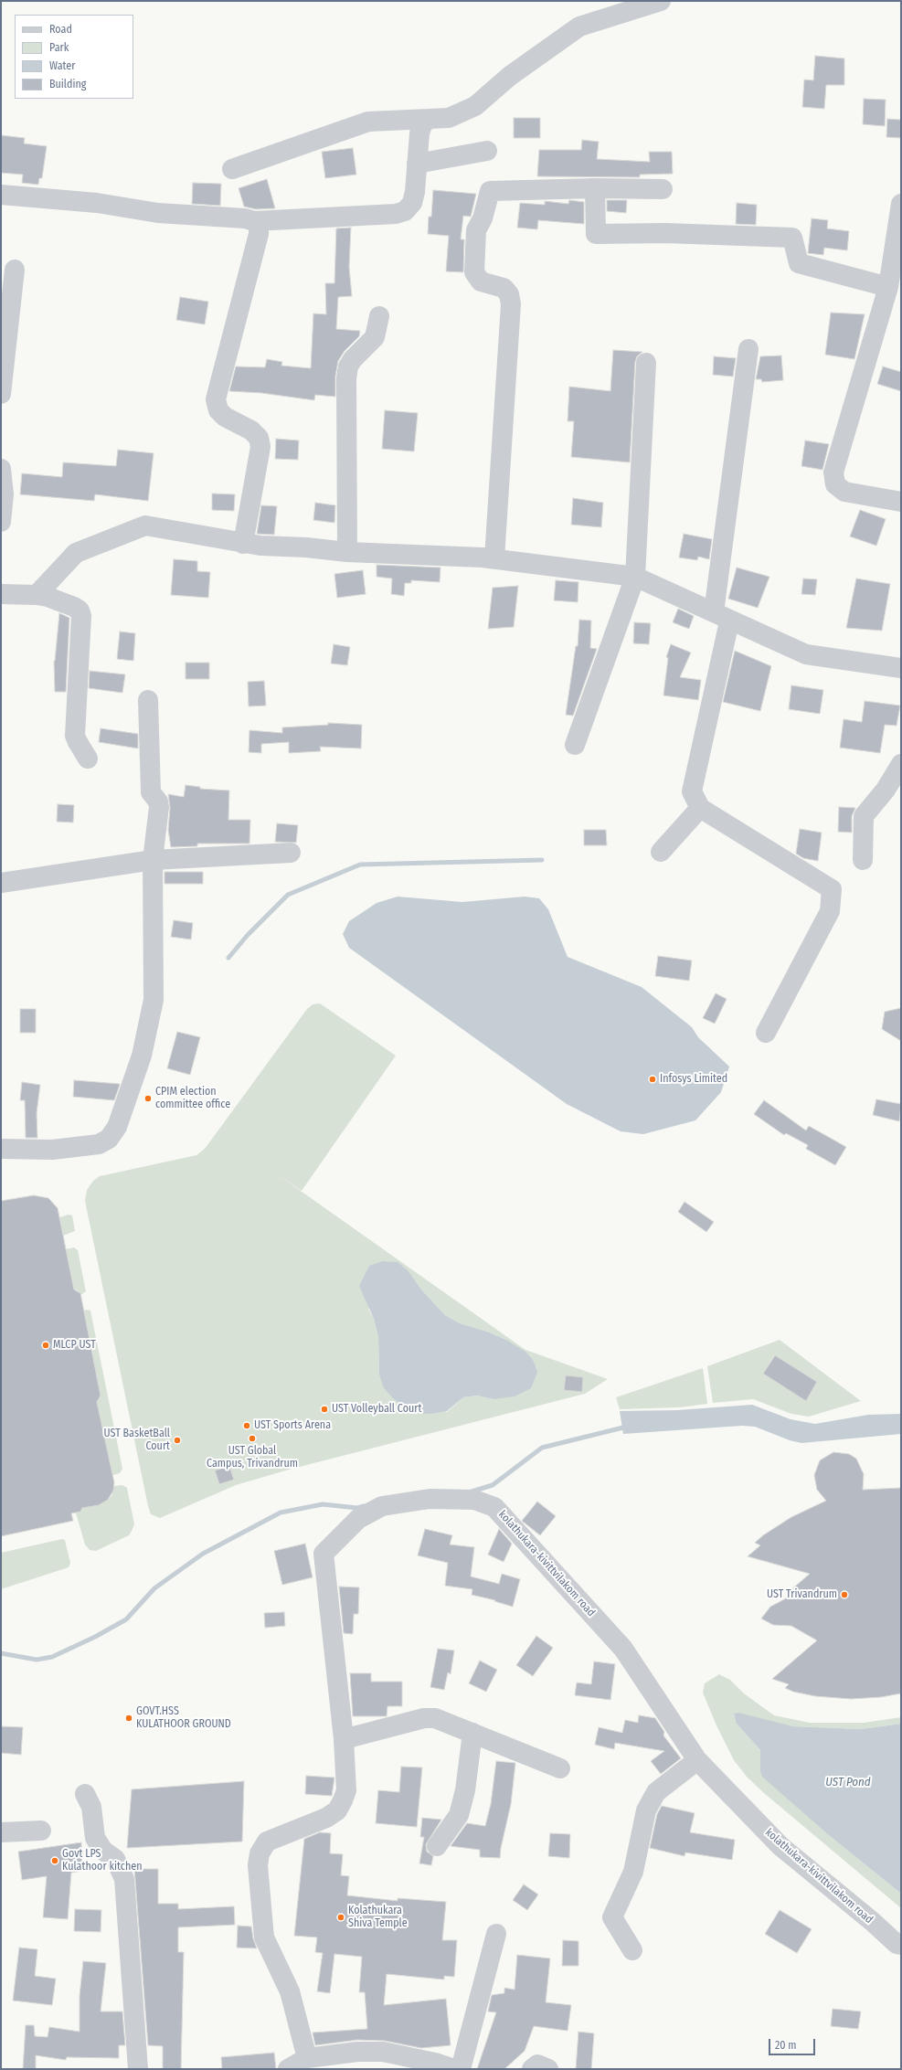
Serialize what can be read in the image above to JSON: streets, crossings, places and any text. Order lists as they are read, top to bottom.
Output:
{
  "streets": {
    "street": ["kolathukara-kivittvilakom road"]
  },
  "water": ["UST Pond"],
  "places": [
    "Infosys Limited",
    "CPIM election committee office",
    "MLCP UST",
    "UST Volleyball Court",
    "UST Sports Arena",
    "UST Global Campus, Trivandrum",
    "UST BasketBall Court",
    "UST Trivandrum",
    "GOVT.HSS KULATHOOR GROUND",
    "Govt LPS Kulathoor kitchen",
    "Kolathukara Shiva Temple"
  ],
  "legend": [
    "Road",
    "Park",
    "Water",
    "Building"
  ],
  "scale_bar": "20 m"
}
